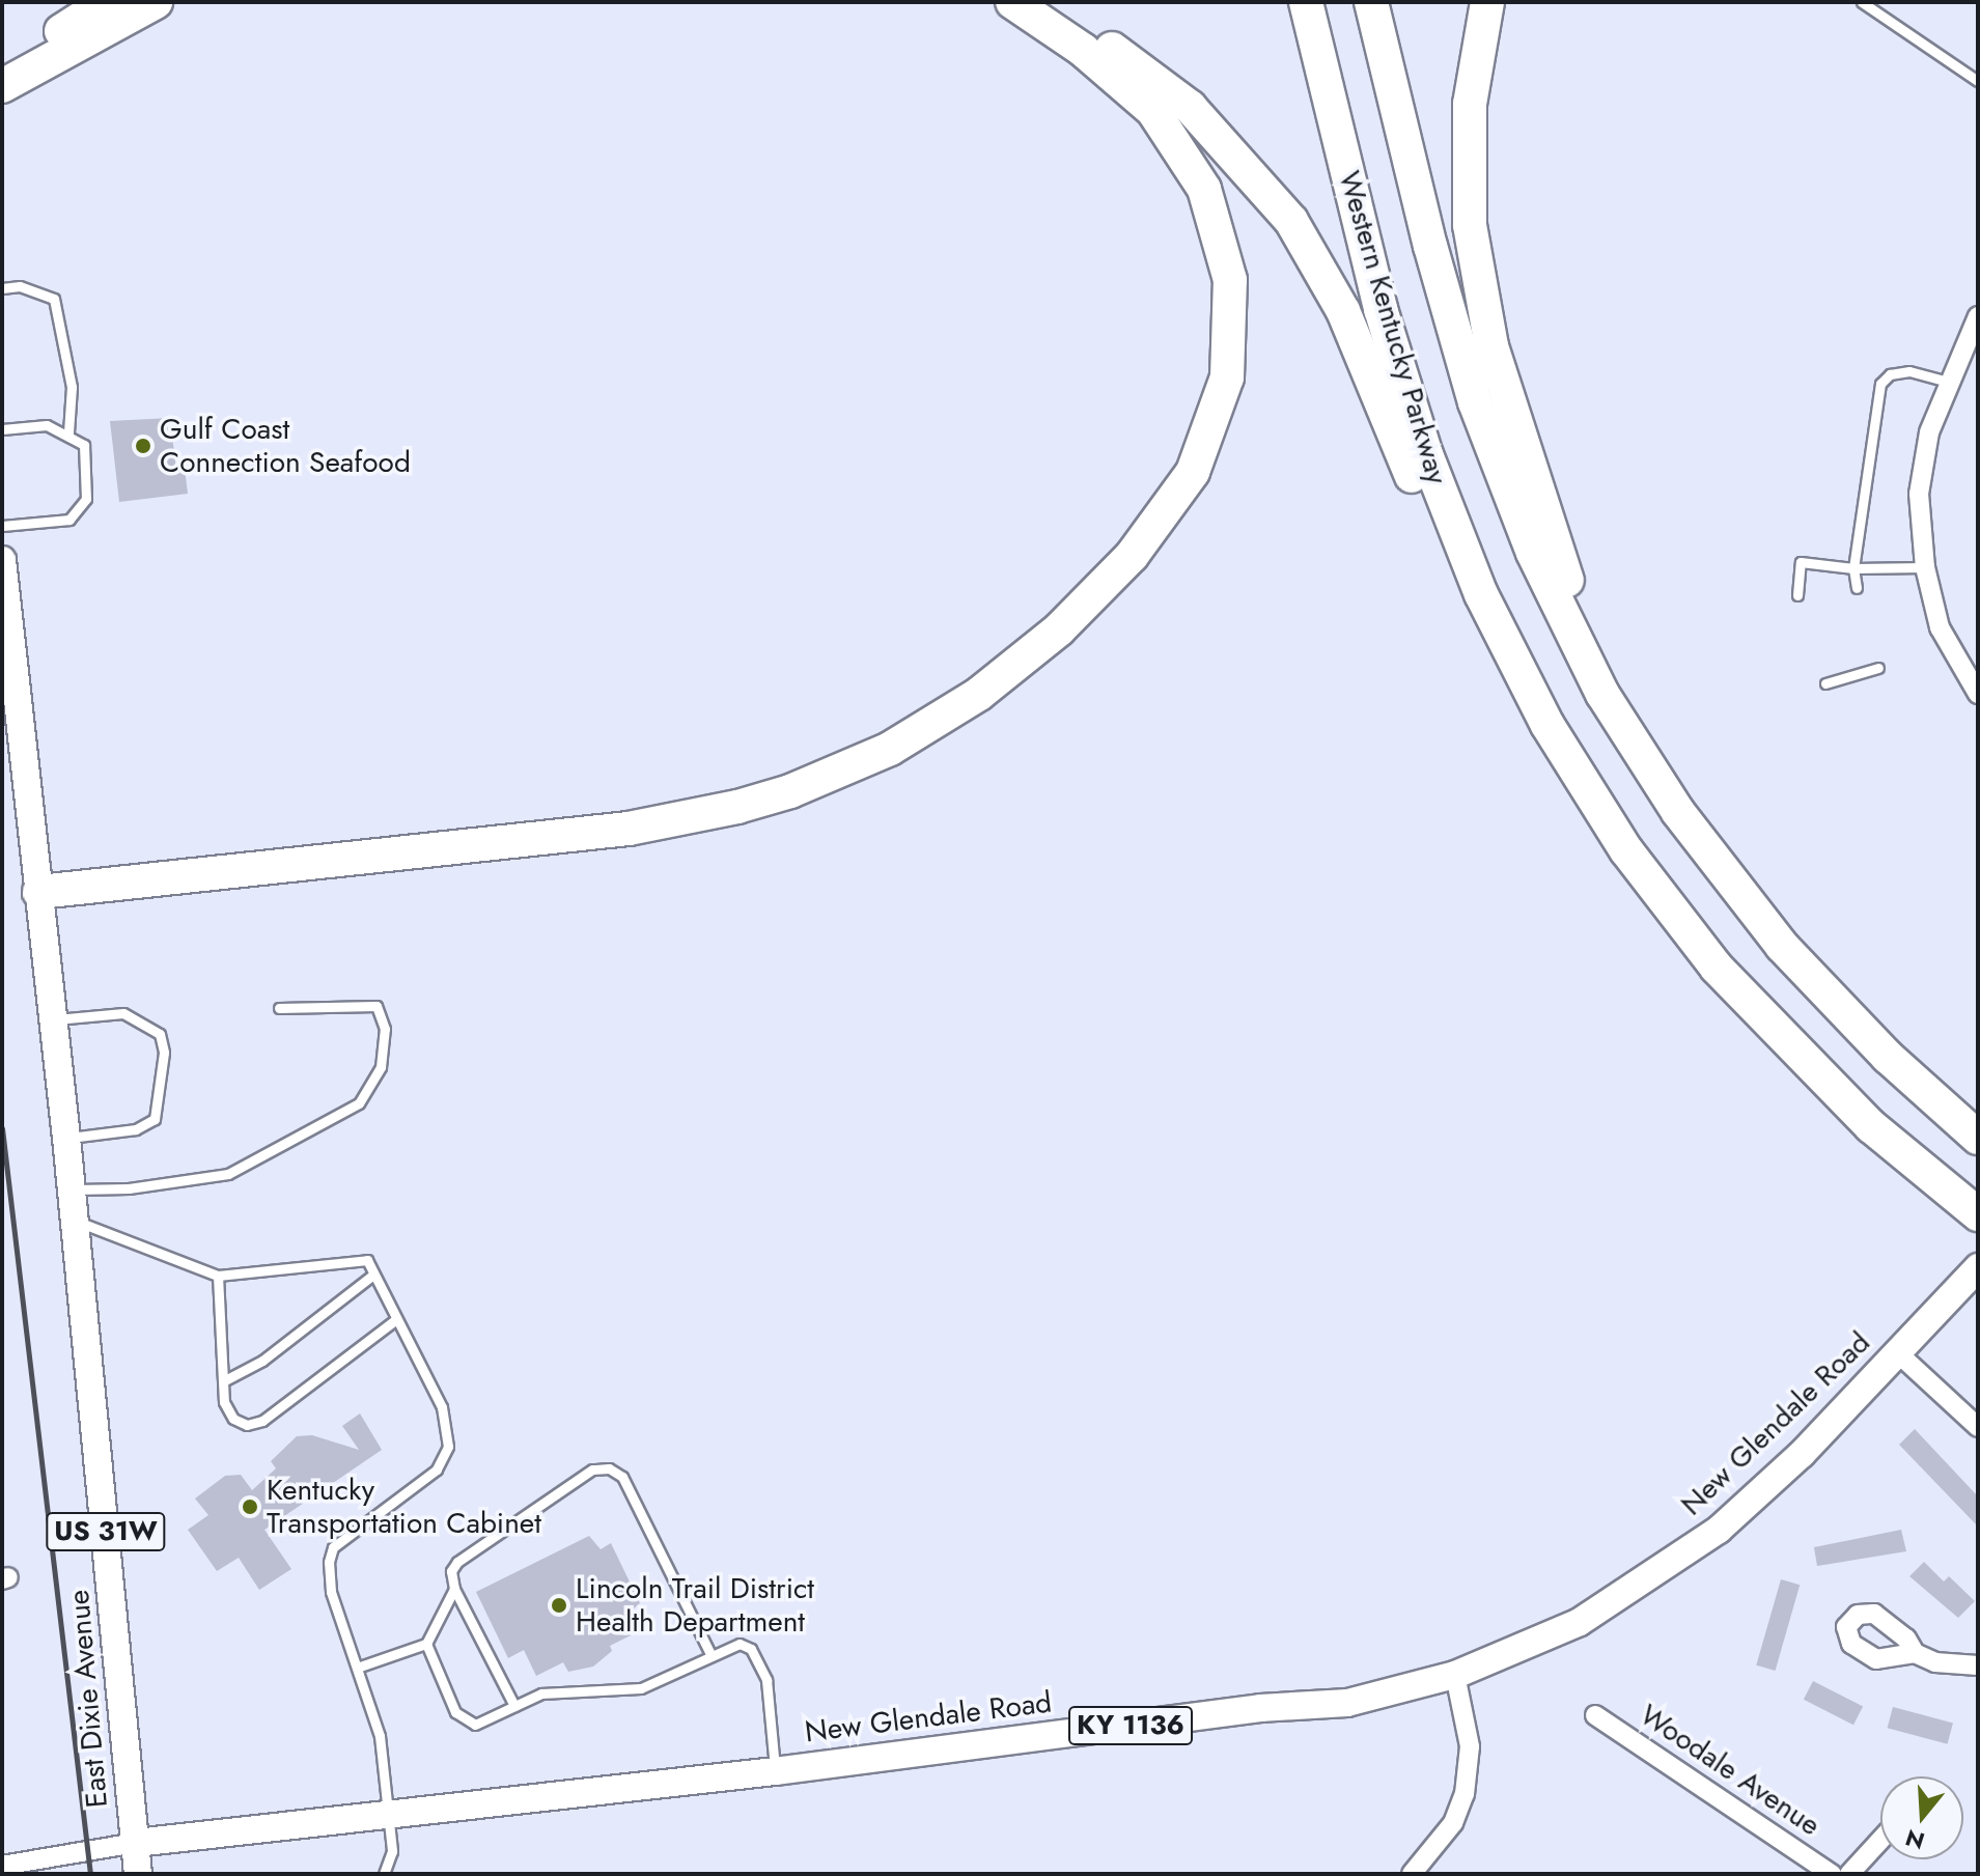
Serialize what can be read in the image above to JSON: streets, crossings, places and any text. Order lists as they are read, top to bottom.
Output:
{
  "streets": {
    "highway": ["Western Kentucky Parkway"],
    "main road": [
      "New Glendale Road",
      "US 31W",
      "East Dixie Avenue",
      "KY 1136"
    ],
    "street": ["Woodale Avenue"]
  },
  "crossings": [
    ["New Glendale Road", "East Dixie Avenue"],
    ["US 31W", "East Dixie Avenue"]
  ],
  "places": ["Gulf Coast Connection Seafood", "Kentucky Transportation Cabinet", "Lincoln Trail District Health Department"],
  "north": "bottom"
}
